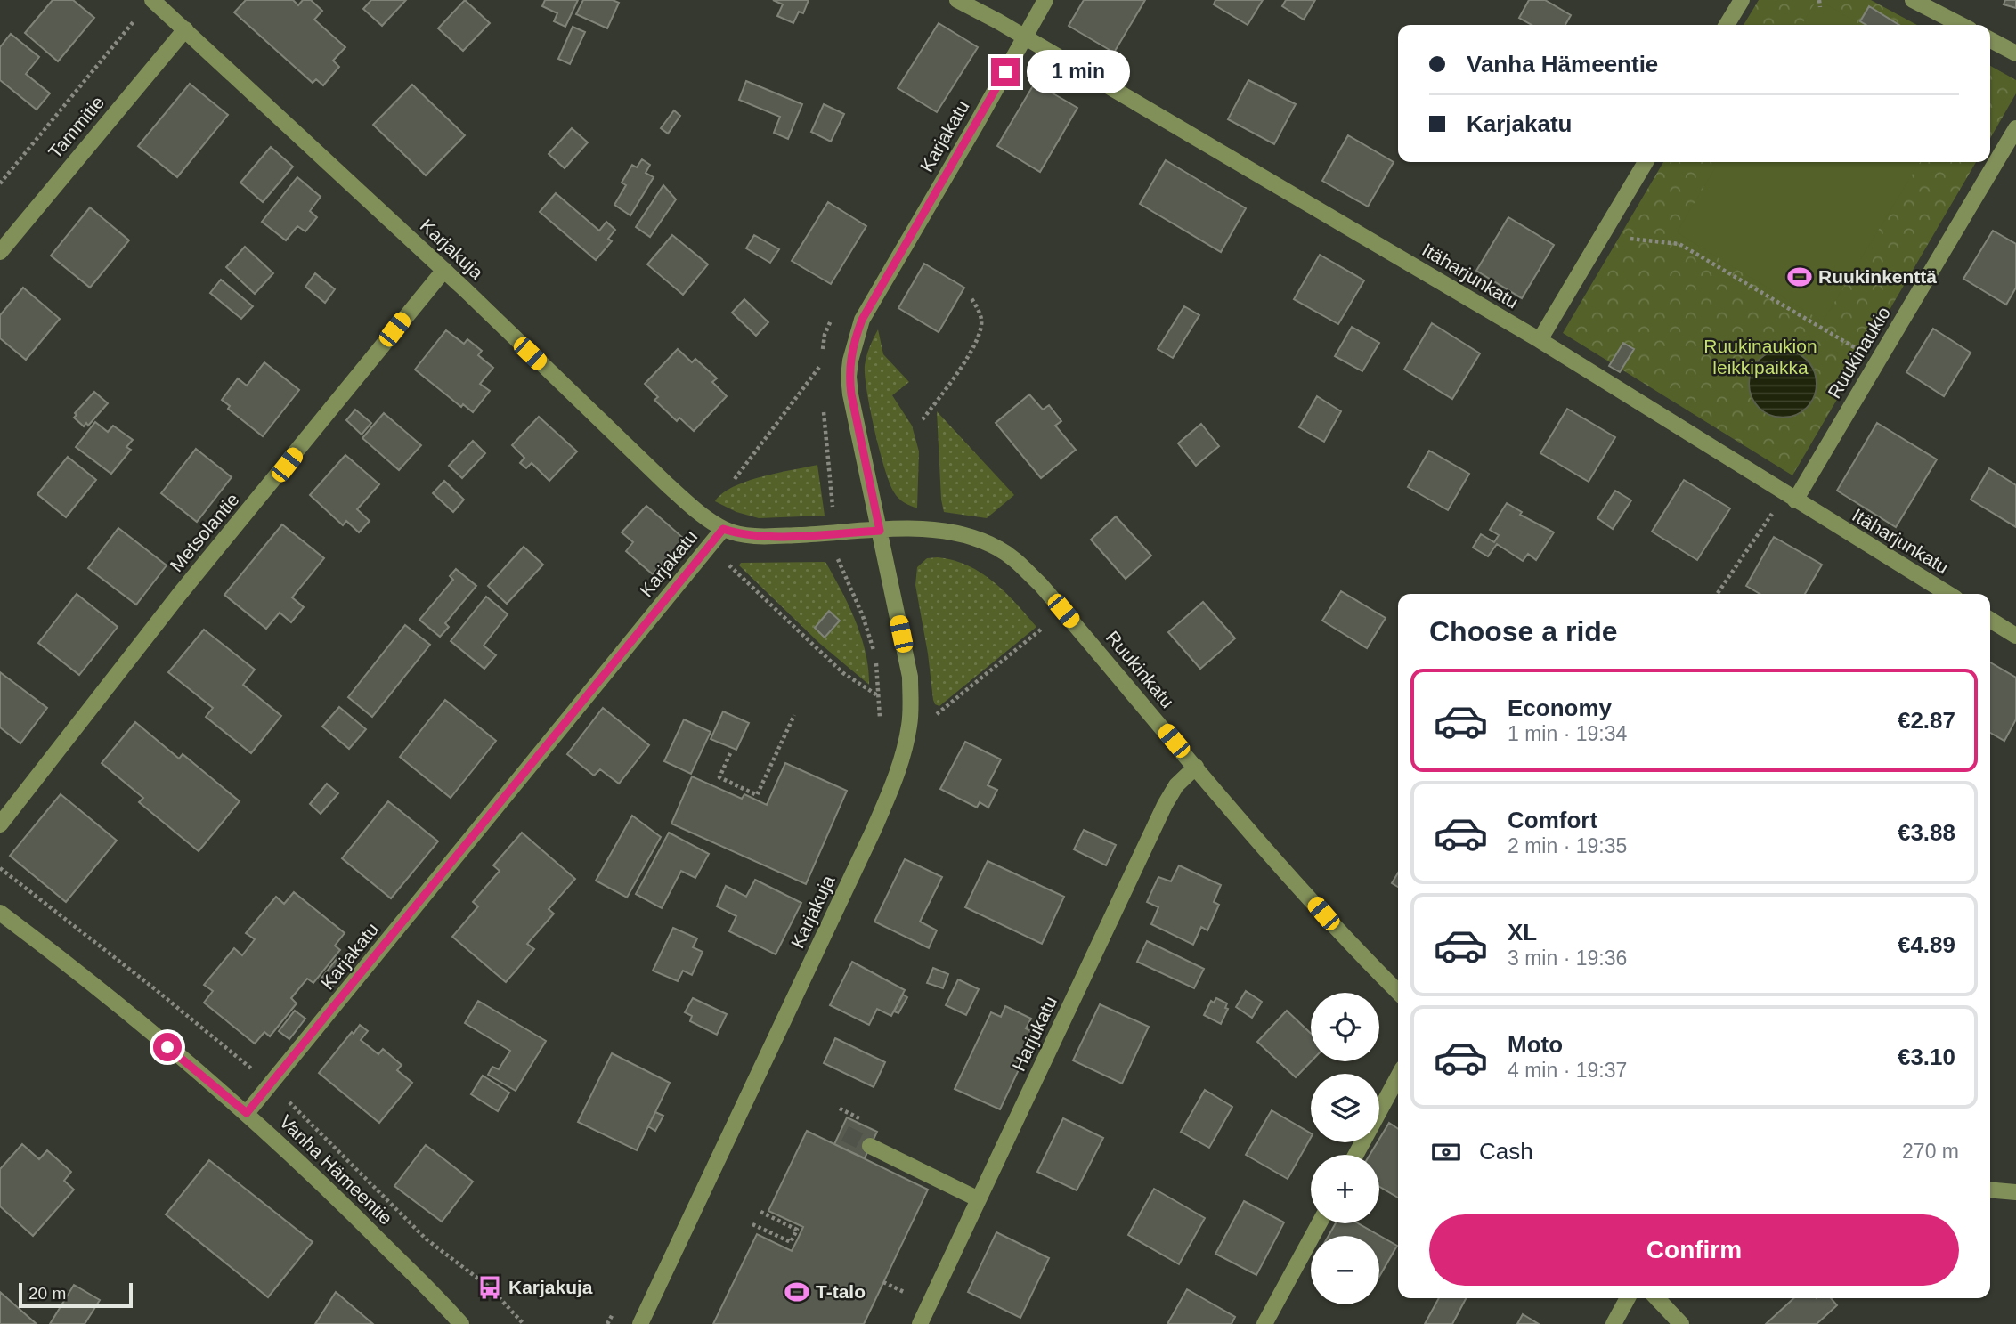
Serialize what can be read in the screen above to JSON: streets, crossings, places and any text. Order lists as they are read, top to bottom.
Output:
{
  "streets": {
    "street": [
      "Tammitie",
      "Karjakatu",
      "Karjakuja",
      "Itäharjunkatu",
      "Ruukinaukio",
      "Metsolantie",
      "Ruukinkatu",
      "Harjukatu",
      "Vanha Hämeentie"
    ]
  },
  "crossings": [
    ["Tammitie", "Karjakuja"],
    ["Karjakatu", "Karjakuja"],
    ["Karjakatu", "Itäharjunkatu"],
    ["Karjakatu", "Ruukinkatu"],
    ["Karjakatu", "Vanha Hämeentie"],
    ["Karjakuja", "Metsolantie"],
    ["Karjakuja", "Ruukinkatu"],
    ["Itäharjunkatu", "Ruukinaukio"],
    ["Ruukinkatu", "Harjukatu"]
  ],
  "parks": ["Ruukinaukion leikkipaikka"],
  "places": {
    "sports": ["Ruukinkenttä", "T-talo"],
    "bus stop": ["Karjakuja"]
  },
  "scale_bar": "20 m",
  "page": {
    "banner": ["Vanha Hämeentie", "Karjakatu"],
    "bubble": "1 min",
    "heading": "Choose a ride",
    "list": [
      {
        "name": "Economy",
        "note": "1 min · 19:34",
        "value": "€2.87"
      },
      {
        "name": "Comfort",
        "note": "2 min · 19:35",
        "value": "€3.88"
      },
      {
        "name": "XL",
        "note": "3 min · 19:36",
        "value": "€4.89"
      },
      {
        "name": "Moto",
        "note": "4 min · 19:37",
        "value": "€3.10"
      }
    ],
    "map_buttons": ["+", "−"],
    "pay": ["Cash", "270 m"],
    "buttons": "Confirm",
    "scale": "20 m"
  }
}
